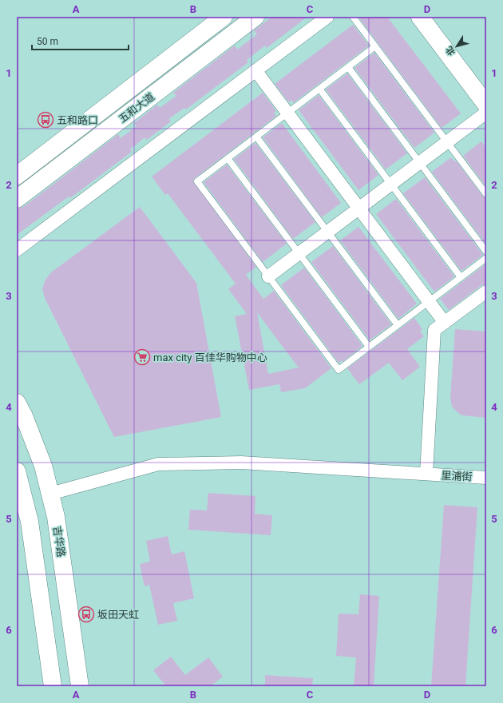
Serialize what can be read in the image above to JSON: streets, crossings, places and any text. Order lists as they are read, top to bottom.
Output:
{
  "streets": {
    "main road": ["五和大道", "吉华路"],
    "street": ["里浦街"]
  },
  "crossings": [
    ["里浦街", "吉华路"]
  ],
  "places": {
    "bus stop": ["五和路口", "坂田天虹"],
    "supermarket": ["max city 百佳华购物中心"]
  },
  "scale_bar": "50 m",
  "north": "bottom left",
  "grid": {
    "columns": [
      "A",
      "B",
      "C",
      "D"
    ],
    "rows": [
      "1",
      "2",
      "3",
      "4",
      "5",
      "6"
    ]
  }
}
